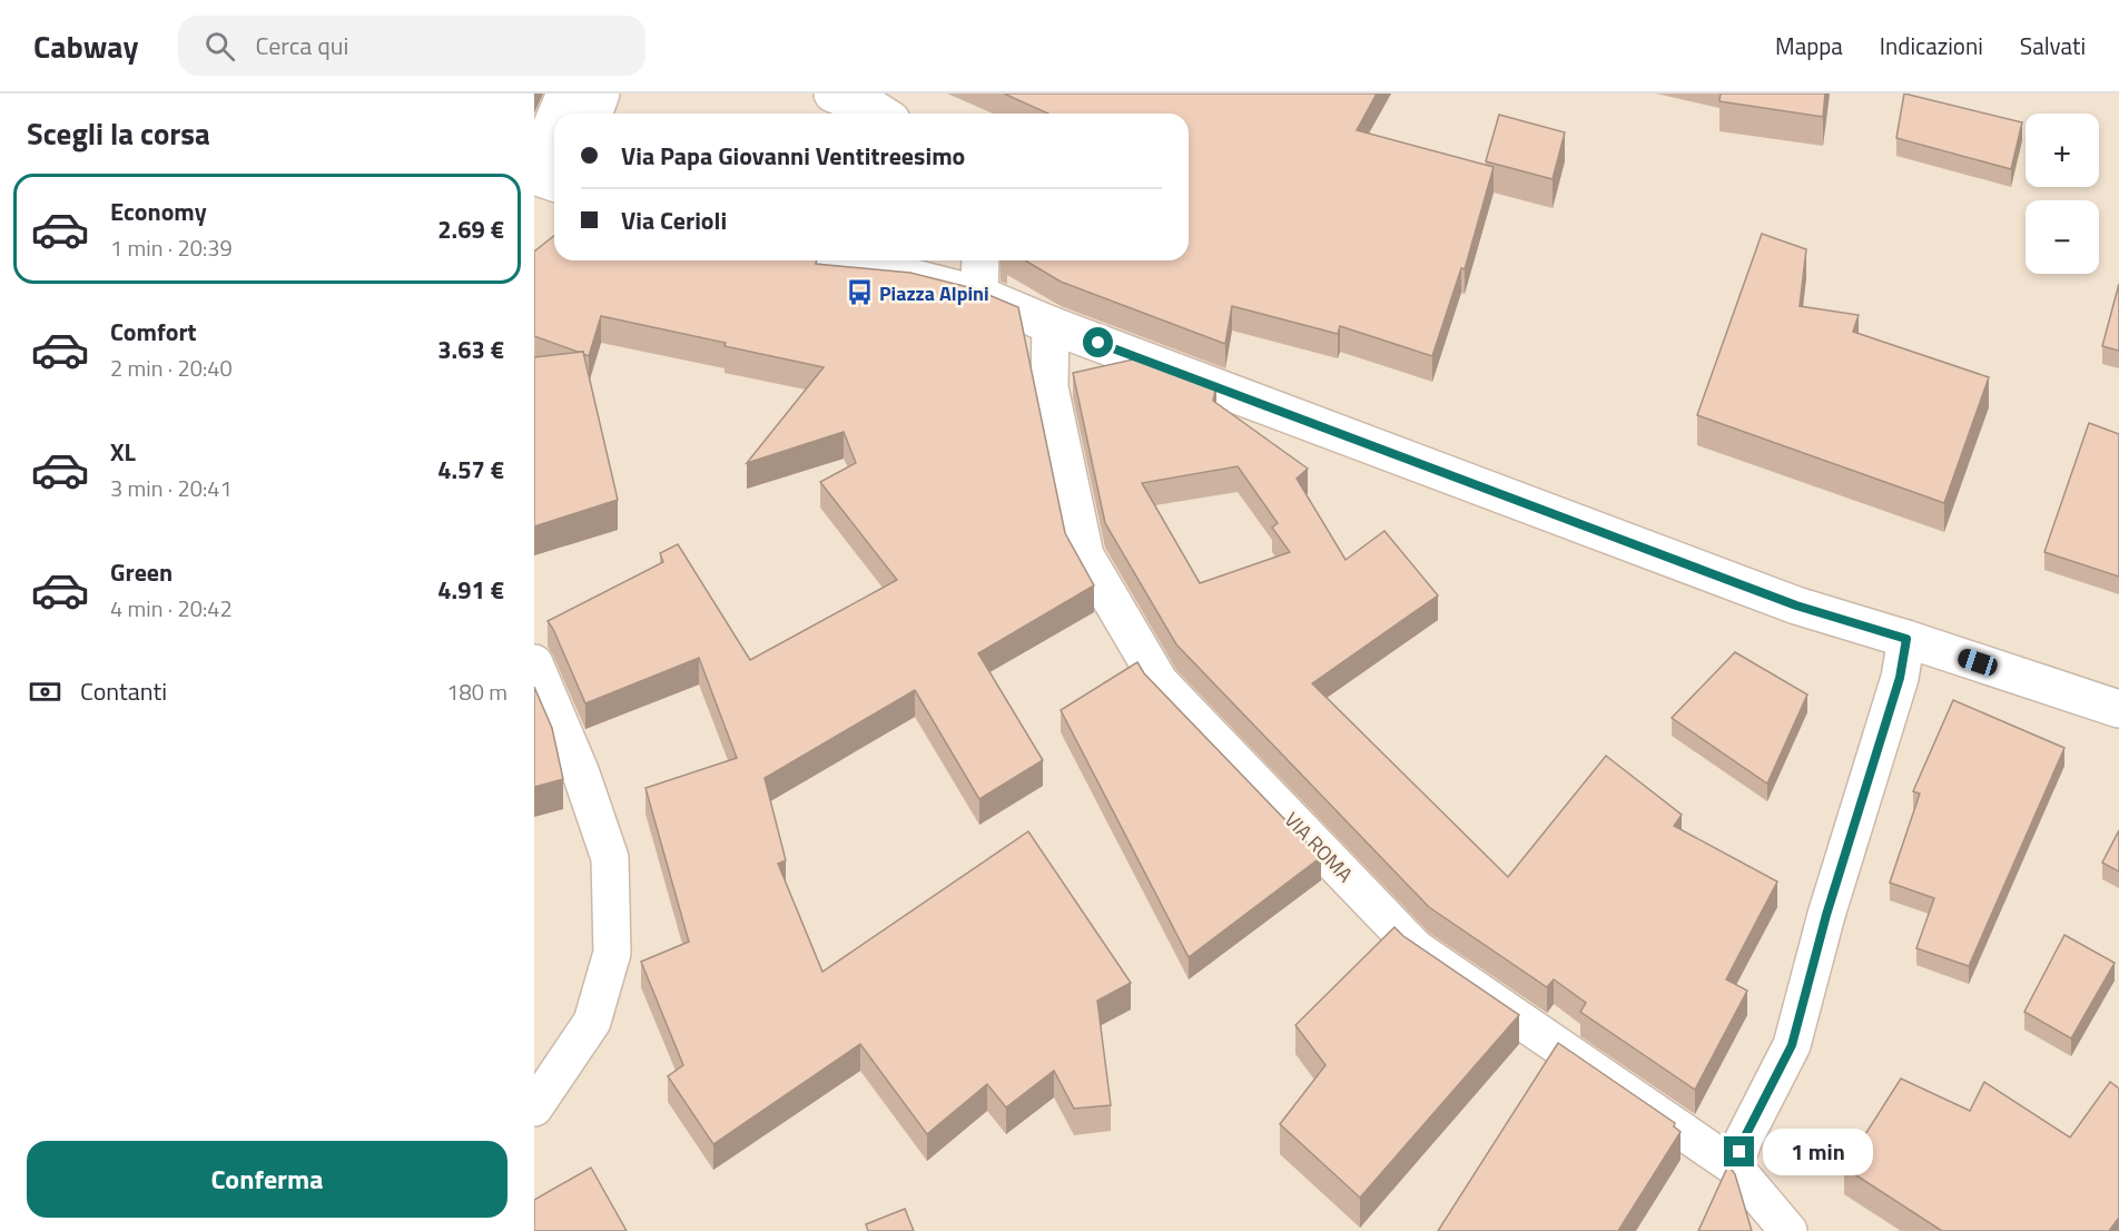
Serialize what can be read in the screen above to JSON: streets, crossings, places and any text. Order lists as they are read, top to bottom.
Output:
{
  "streets": {
    "street": ["VIA ROMA"]
  },
  "places": {
    "bus stop": ["Piazza Alpini"]
  },
  "page": {
    "header": "Cabway",
    "search": "Cerca qui",
    "nav": ["Mappa", "Indicazioni", "Salvati"],
    "heading": "Scegli la corsa",
    "map_buttons": ["+", "−"],
    "banner": ["Via Papa Giovanni Ventitreesimo", "Via Cerioli"],
    "list": [
      {
        "name": "Economy",
        "note": "1 min · 20:39",
        "value": "2.69 €"
      },
      {
        "name": "Comfort",
        "note": "2 min · 20:40",
        "value": "3.63 €"
      },
      {
        "name": "XL",
        "note": "3 min · 20:41",
        "value": "4.57 €"
      },
      {
        "name": "Green",
        "note": "4 min · 20:42",
        "value": "4.91 €"
      }
    ],
    "pay": ["Contanti", "180 m"],
    "buttons": "Conferma",
    "bubble": "1 min"
  }
}
